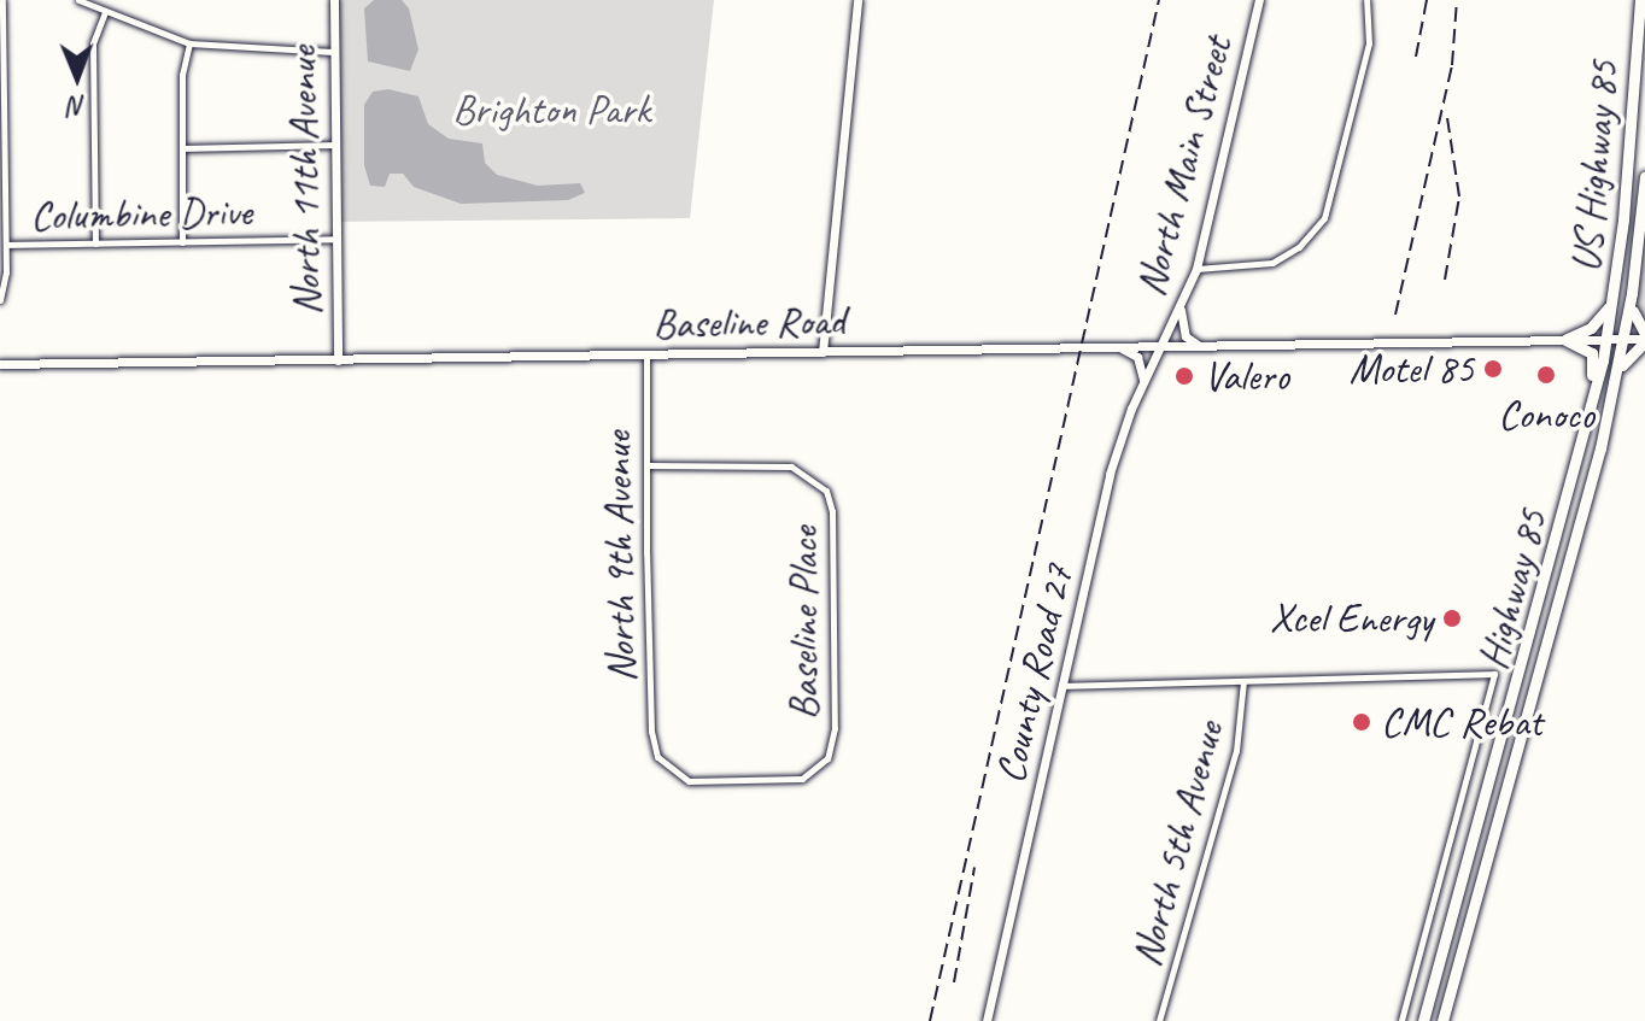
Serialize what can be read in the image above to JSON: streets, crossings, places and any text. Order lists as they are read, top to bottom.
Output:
{
  "streets": {
    "highway": ["US Highway 85", "Highway 85"],
    "street": [
      "North Main Street",
      "North 11th Avenue",
      "Columbine Drive",
      "Baseline Road",
      "North 9th Avenue",
      "Baseline Place",
      "County Road 27",
      "North 5th Avenue"
    ]
  },
  "crossings": [
    ["North Main Street", "Baseline Road"],
    ["North Main Street", "County Road 27"],
    ["US Highway 85", "Baseline Road"],
    ["US Highway 85", "Highway 85"],
    ["North 11th Avenue", "Columbine Drive"],
    ["North 11th Avenue", "Baseline Road"],
    ["Baseline Road", "North 9th Avenue"],
    ["Baseline Road", "Highway 85"],
    ["Baseline Road", "County Road 27"],
    ["North 9th Avenue", "Baseline Place"]
  ],
  "parks": ["Brighton Park"],
  "places": [
    "Motel 85",
    "Conoco",
    "Valero",
    "Xcel Energy",
    "CMC Rebat"
  ],
  "north": "bottom"
}
